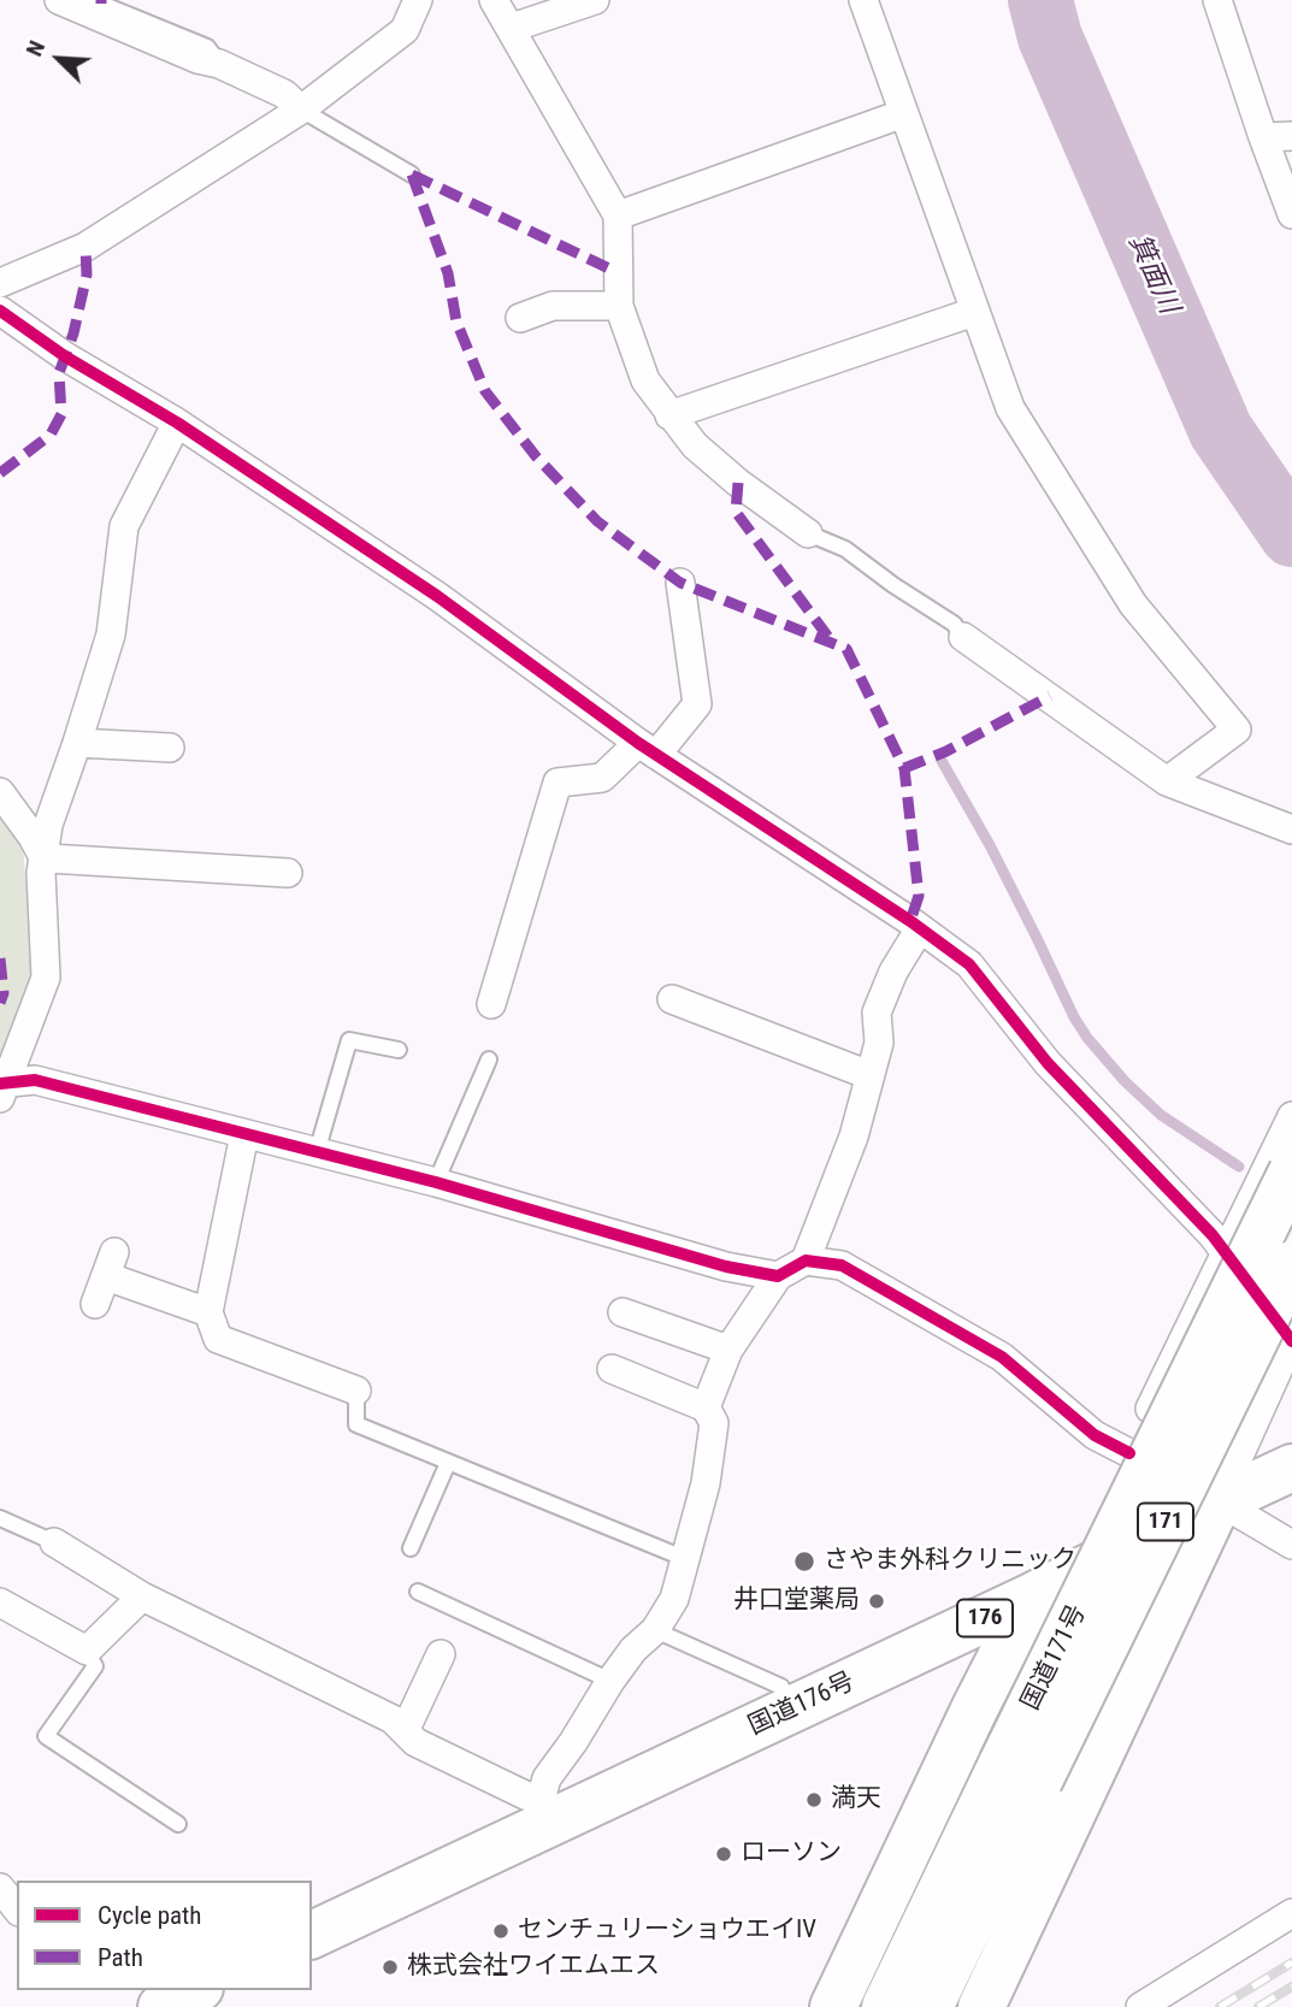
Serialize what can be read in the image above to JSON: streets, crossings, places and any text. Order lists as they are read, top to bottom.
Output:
{
  "streets": {
    "highway": [
      "171",
      "176",
      "国道171号",
      "国道176号"
    ]
  },
  "water": ["箕面川"],
  "places": [
    "さやま外科クリニック",
    "井口堂薬局",
    "満天",
    "ローソン",
    "センチュリーショウエイIV",
    "株式会社ワイエムエス"
  ],
  "legend": ["Cycle path", "Path"],
  "north": "top left"
}
